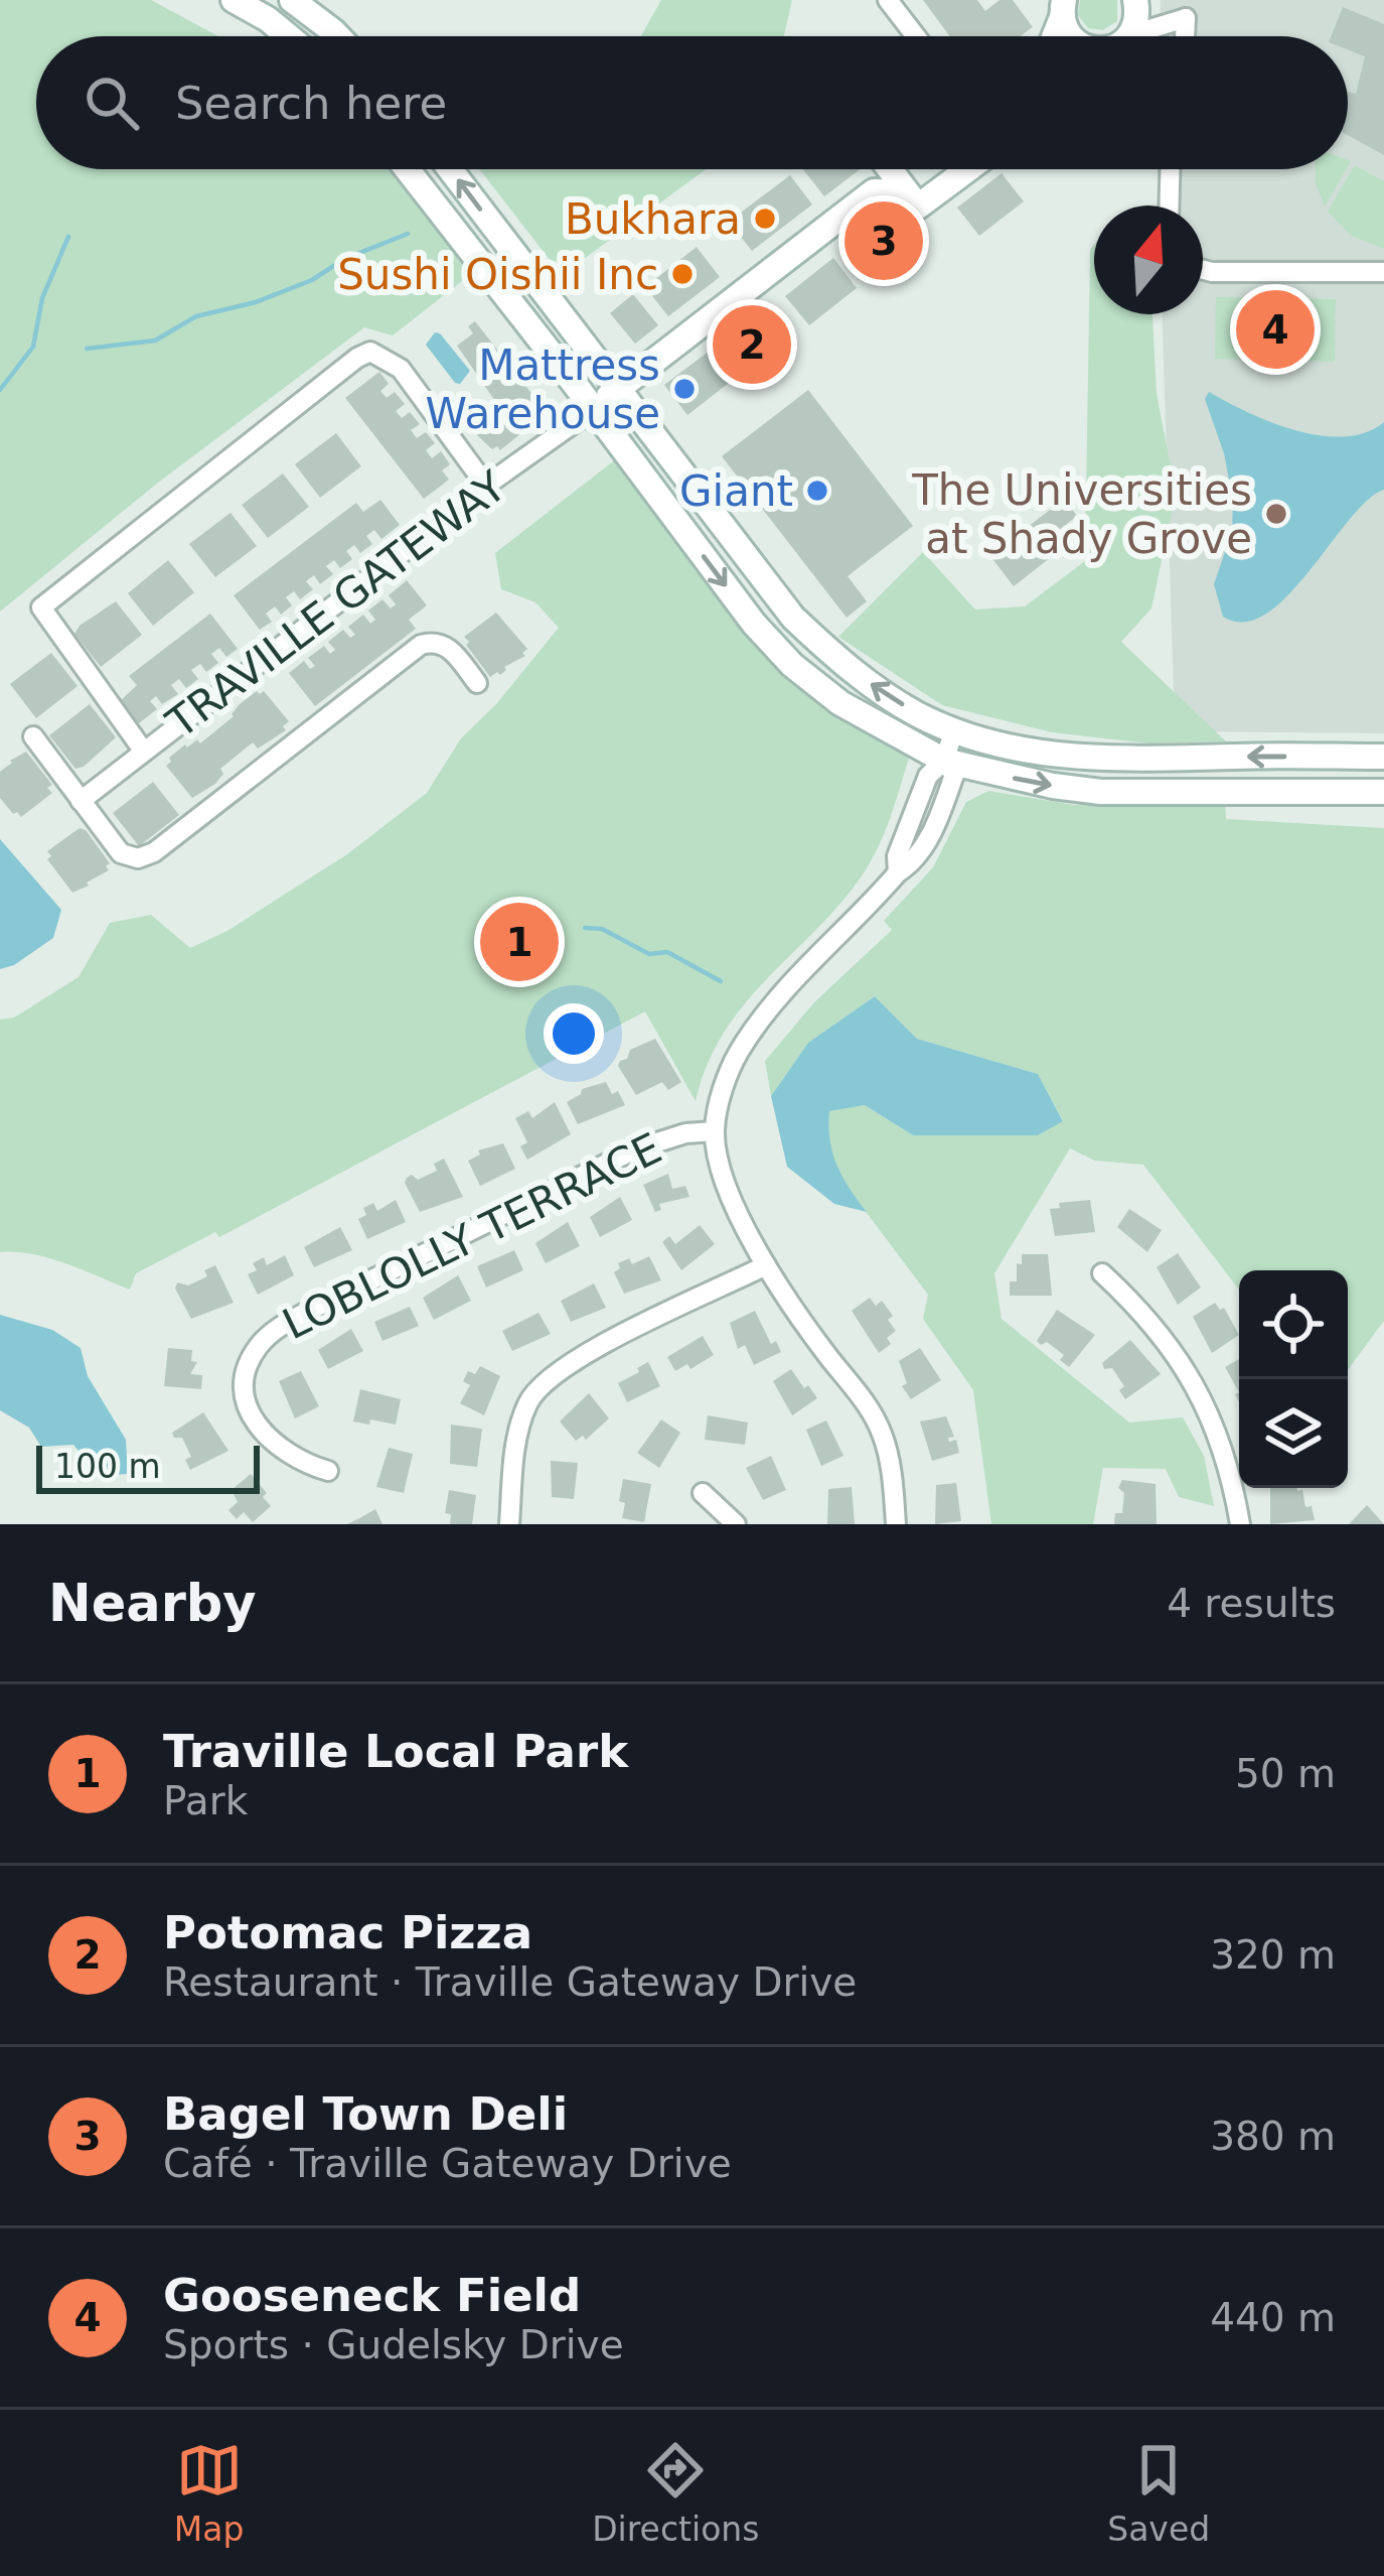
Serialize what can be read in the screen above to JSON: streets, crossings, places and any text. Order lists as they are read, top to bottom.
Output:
{
  "streets": {
    "street": ["TRAVILLE GATEWAY", "LOBLOLLY TERRACE"]
  },
  "places": [
    "Bukhara",
    "Sushi Oishii Inc",
    "Mattress Warehouse",
    "Giant",
    "The Universities at Shady Grove"
  ],
  "scale_bar": "100 m",
  "north": "top",
  "page": {
    "search": "Search here",
    "pins": [
      "3",
      "4",
      "2",
      "1"
    ],
    "scale": "100 m",
    "heading": ["Nearby", "4 results"],
    "list": [
      {
        "mark": "1",
        "name": "Traville Local Park",
        "note": "Park",
        "value": "50 m"
      },
      {
        "mark": "2",
        "name": "Potomac Pizza",
        "note": "Restaurant · Traville Gateway Drive",
        "value": "320 m"
      },
      {
        "mark": "3",
        "name": "Bagel Town Deli",
        "note": "Café · Traville Gateway Drive",
        "value": "380 m"
      },
      {
        "mark": "4",
        "name": "Gooseneck Field",
        "note": "Sports · Gudelsky Drive",
        "value": "440 m"
      }
    ],
    "nav": ["Map", "Directions", "Saved"]
  }
}
